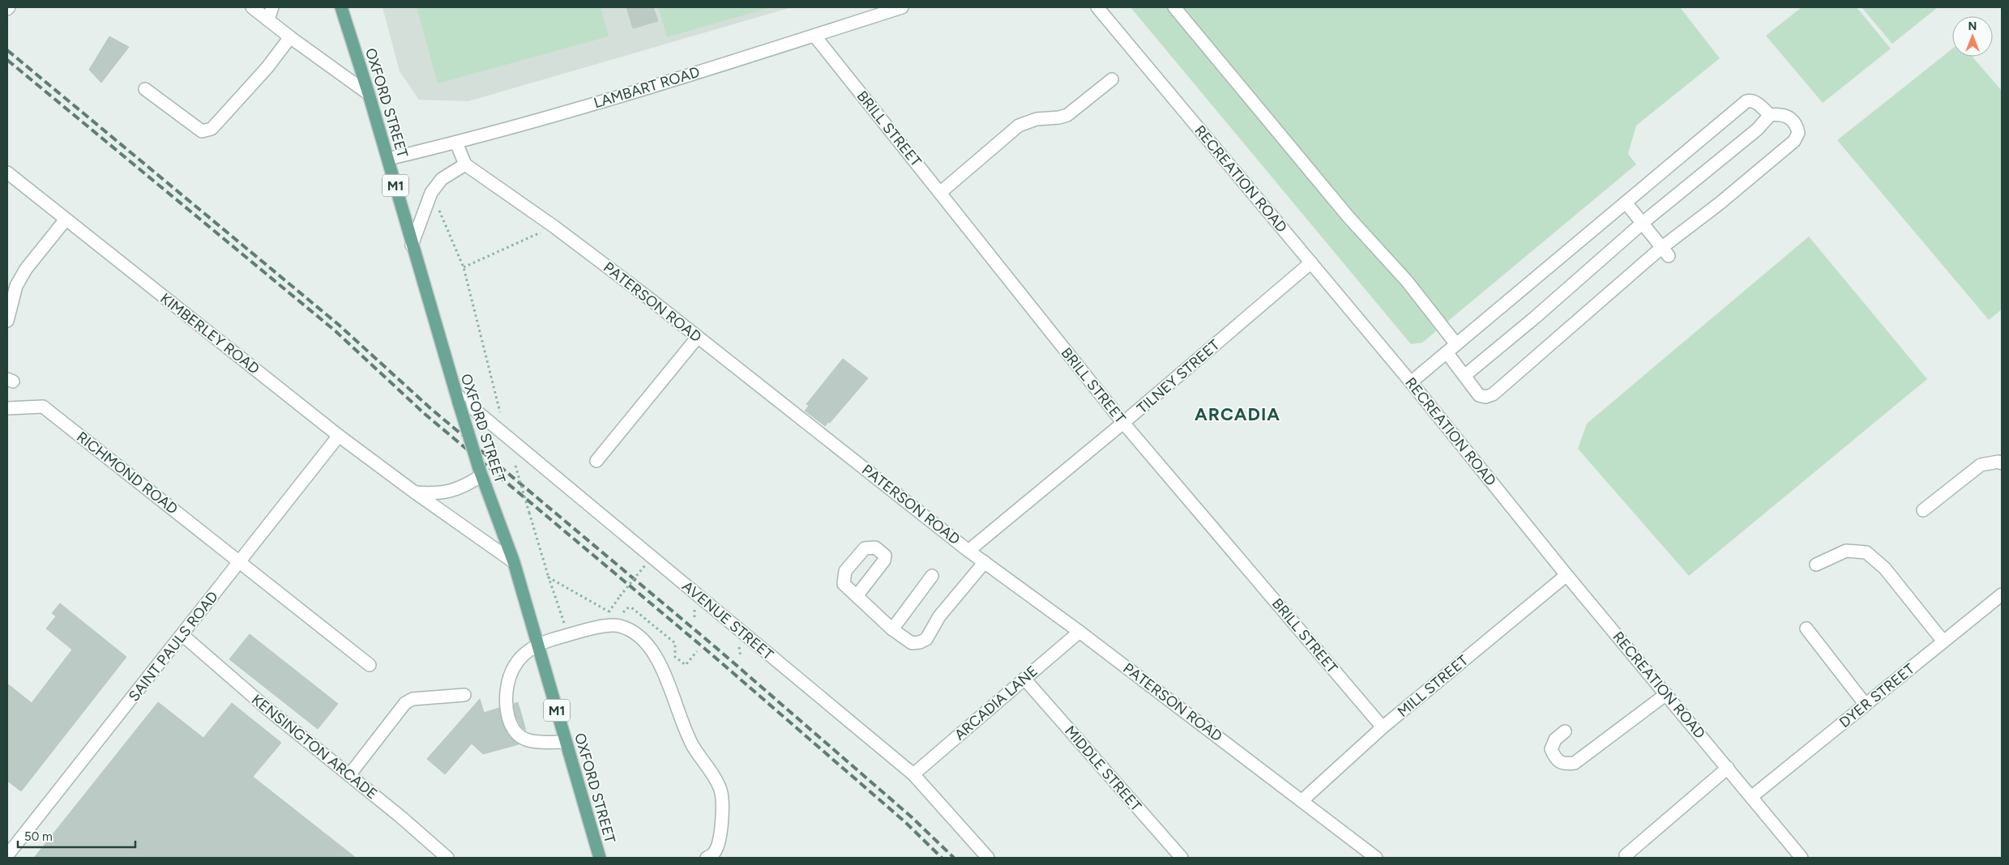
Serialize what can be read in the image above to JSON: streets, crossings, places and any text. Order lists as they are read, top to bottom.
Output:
{
  "streets": {
    "main road": ["OXFORD STREET", "M1"],
    "street": [
      "LAMBART ROAD",
      "BRILL STREET",
      "RECREATION ROAD",
      "PATERSON ROAD",
      "KIMBERLEY ROAD",
      "TILNEY STREET",
      "RICHMOND ROAD",
      "AVENUE STREET",
      "SAINT PAULS ROAD",
      "MILL STREET",
      "DYER STREET",
      "ARCADIA LANE",
      "KENSINGTON ARCADE",
      "MIDDLE STREET"
    ]
  },
  "crossings": [
    ["LAMBART ROAD", "OXFORD STREET"],
    ["LAMBART ROAD", "BRILL STREET"],
    ["OXFORD STREET", "KIMBERLEY ROAD"],
    ["OXFORD STREET", "AVENUE STREET"],
    ["BRILL STREET", "TILNEY STREET"],
    ["BRILL STREET", "MILL STREET"],
    ["RECREATION ROAD", "TILNEY STREET"],
    ["RECREATION ROAD", "MILL STREET"],
    ["RECREATION ROAD", "DYER STREET"],
    ["PATERSON ROAD", "TILNEY STREET"],
    ["PATERSON ROAD", "MILL STREET"],
    ["PATERSON ROAD", "ARCADIA LANE"],
    ["KIMBERLEY ROAD", "SAINT PAULS ROAD"],
    ["RICHMOND ROAD", "SAINT PAULS ROAD"],
    ["AVENUE STREET", "ARCADIA LANE"],
    ["SAINT PAULS ROAD", "KENSINGTON ARCADE"],
    ["ARCADIA LANE", "MIDDLE STREET"]
  ],
  "districts": ["ARCADIA"],
  "scale_bar": "50 m",
  "north": "top"
}
